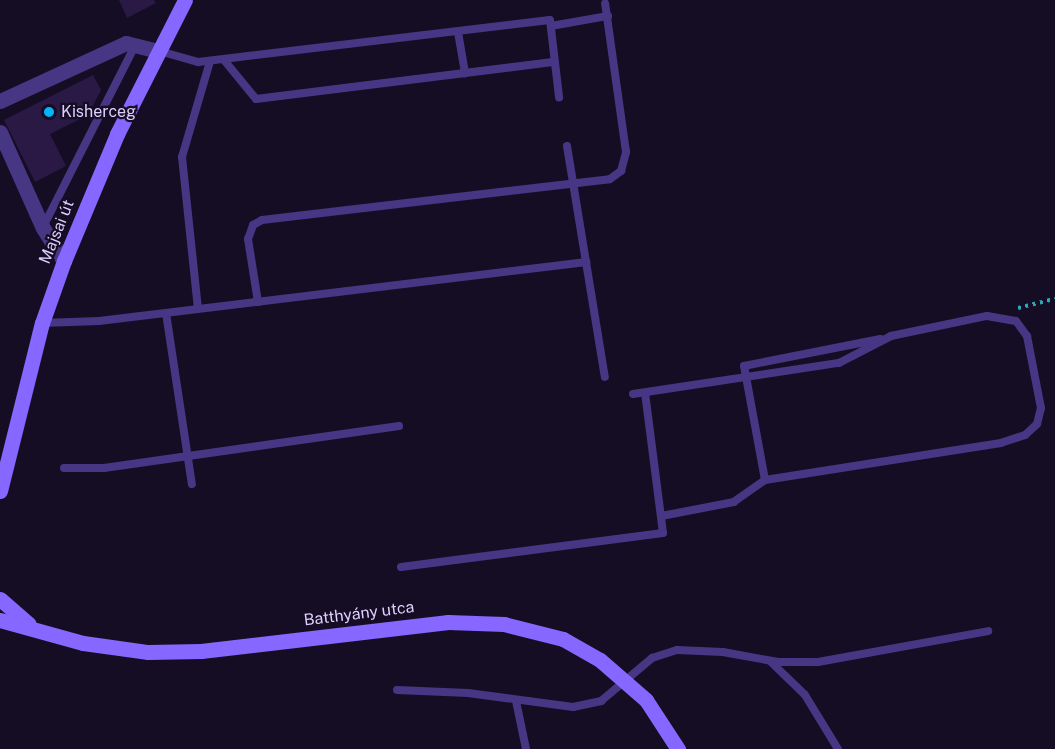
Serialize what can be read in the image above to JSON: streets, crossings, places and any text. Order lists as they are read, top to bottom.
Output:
{
  "streets": {
    "main road": ["Majsai út", "Batthyány utca"]
  },
  "places": ["Kisherceg"]
}
